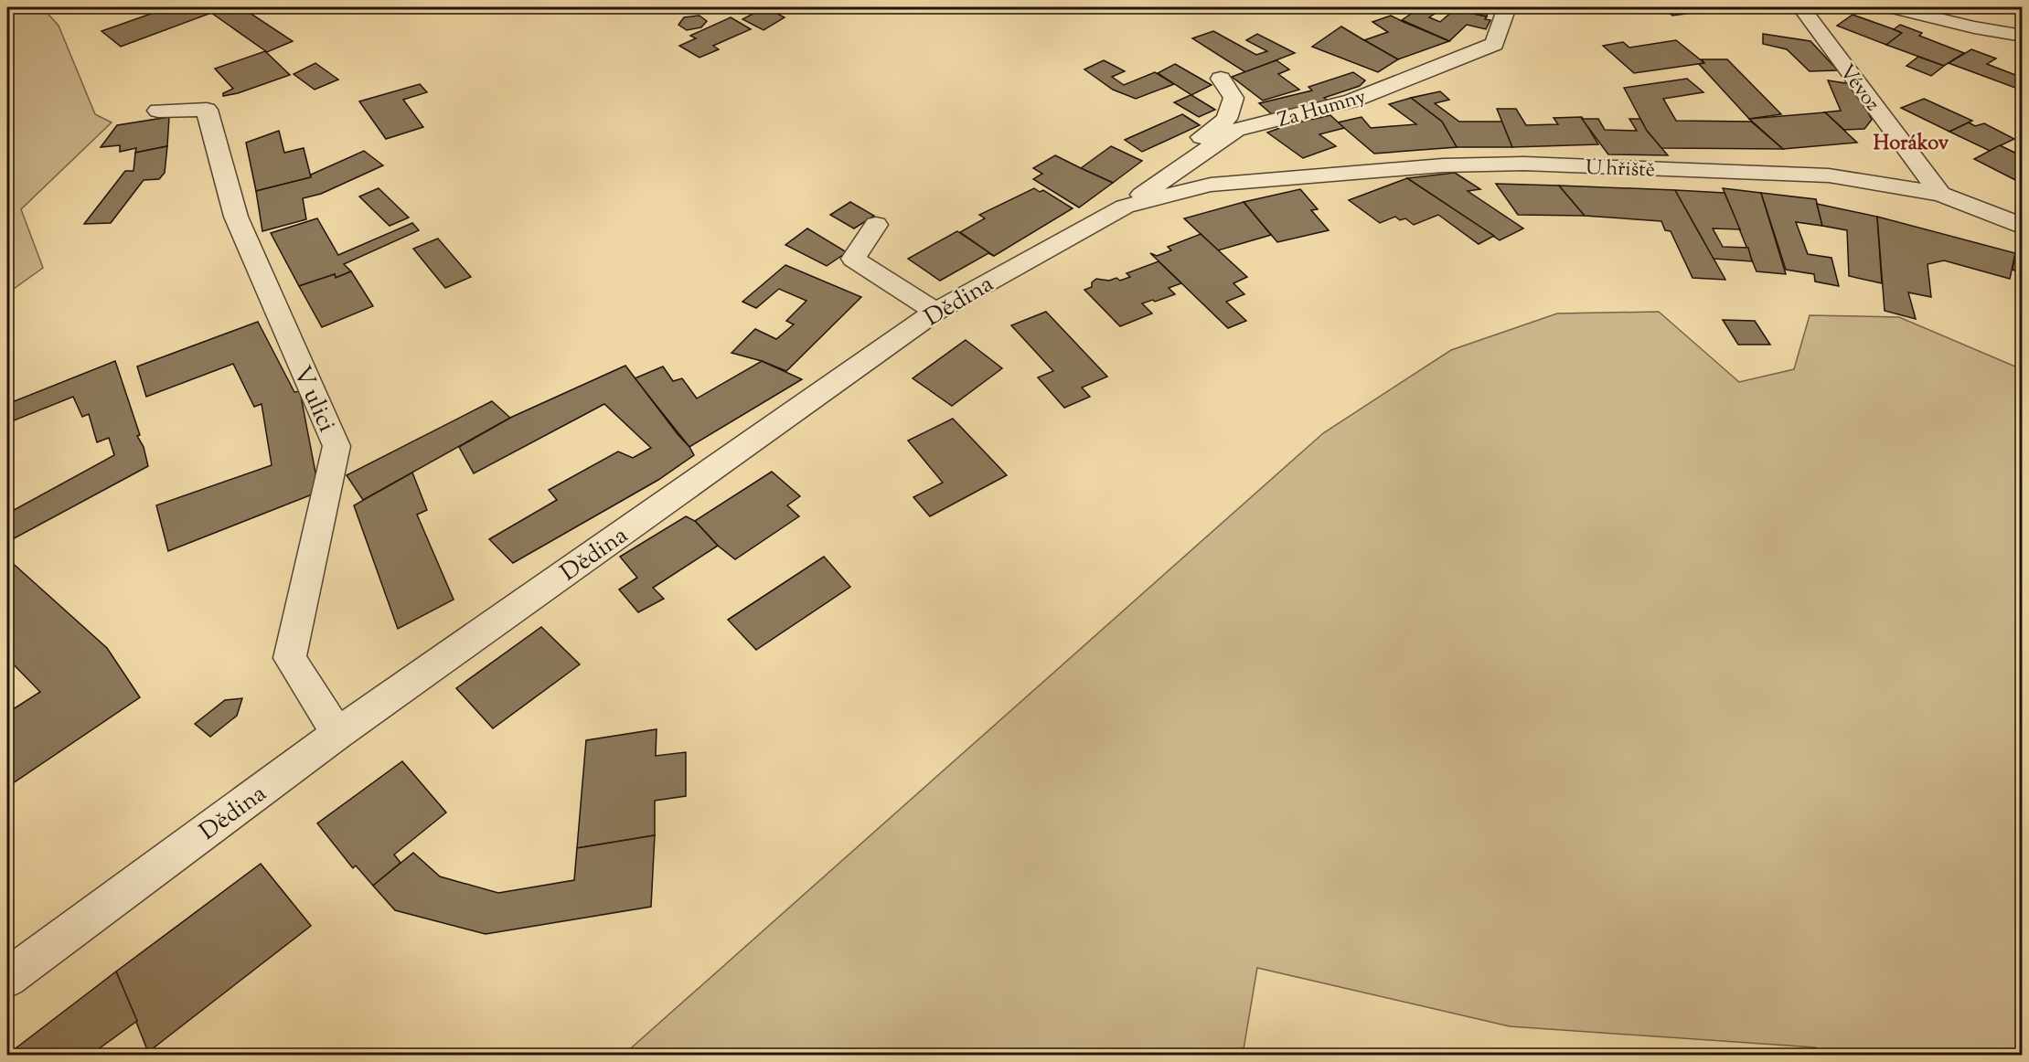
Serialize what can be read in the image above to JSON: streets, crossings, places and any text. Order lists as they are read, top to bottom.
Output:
{
  "streets": {
    "street": [
      "Vévoz",
      "Za Humny",
      "U hřiště",
      "Dědina",
      "V ulici"
    ]
  },
  "crossings": [
    ["Vévoz", "U hřiště"],
    ["Za Humny", "Dědina"],
    ["U hřiště", "Dědina"],
    ["Dědina", "V ulici"]
  ],
  "districts": ["Horákov"]
}
